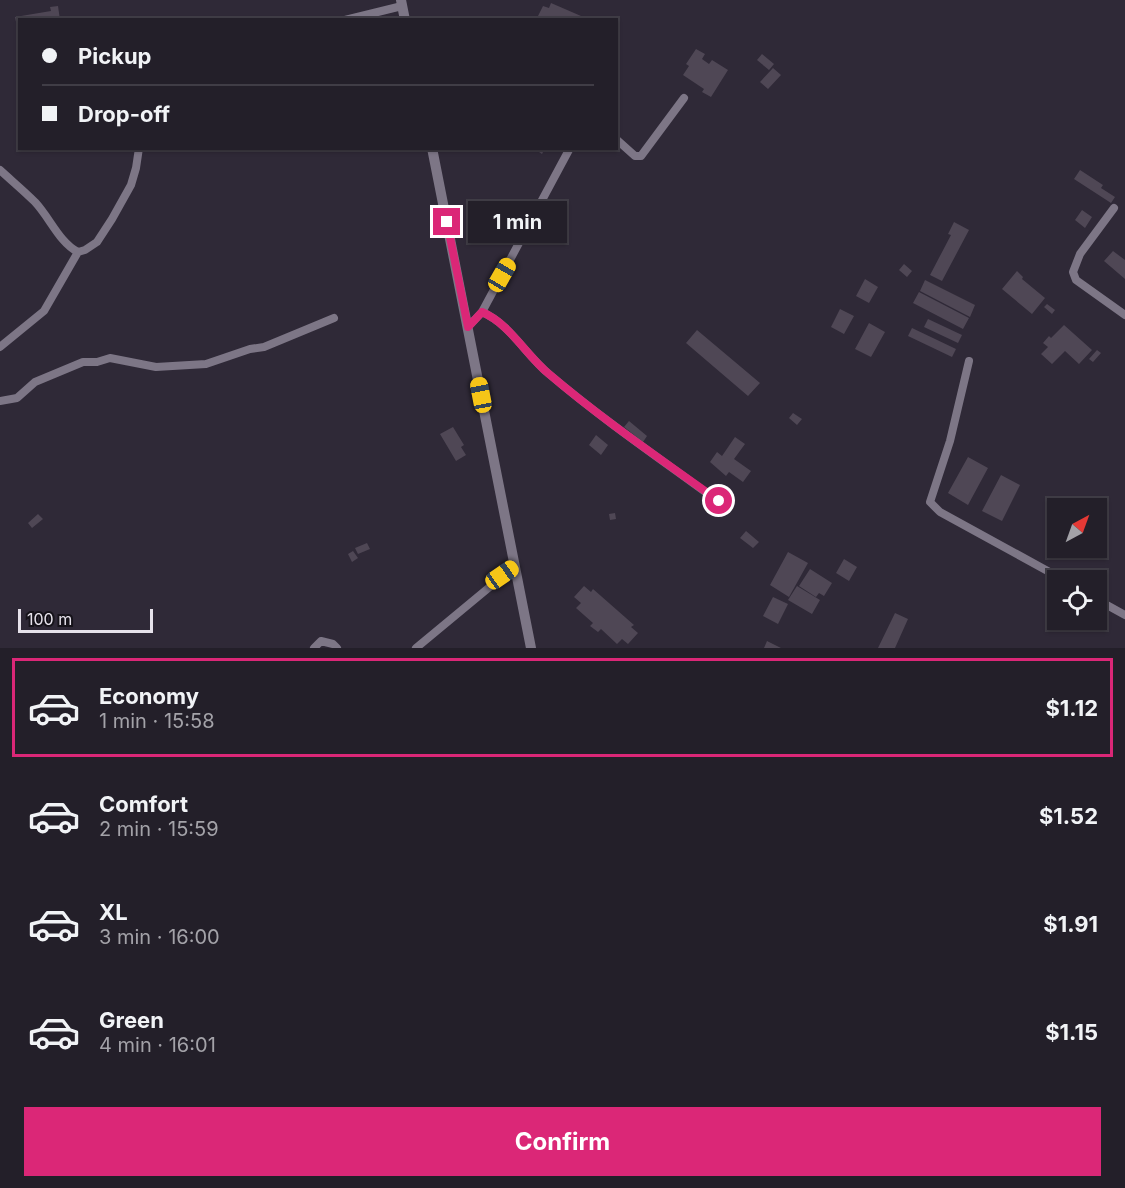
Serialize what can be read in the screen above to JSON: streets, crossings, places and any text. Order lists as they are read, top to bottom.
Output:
{
  "scale_bar": "100 m",
  "north": "top right",
  "page": {
    "banner": ["Pickup", "Drop-off"],
    "bubble": "1 min",
    "scale": "100 m",
    "list": [
      {
        "name": "Economy",
        "note": "1 min · 15:58",
        "value": "$1.12"
      },
      {
        "name": "Comfort",
        "note": "2 min · 15:59",
        "value": "$1.52"
      },
      {
        "name": "XL",
        "note": "3 min · 16:00",
        "value": "$1.91"
      },
      {
        "name": "Green",
        "note": "4 min · 16:01",
        "value": "$1.15"
      }
    ],
    "buttons": "Confirm"
  }
}
